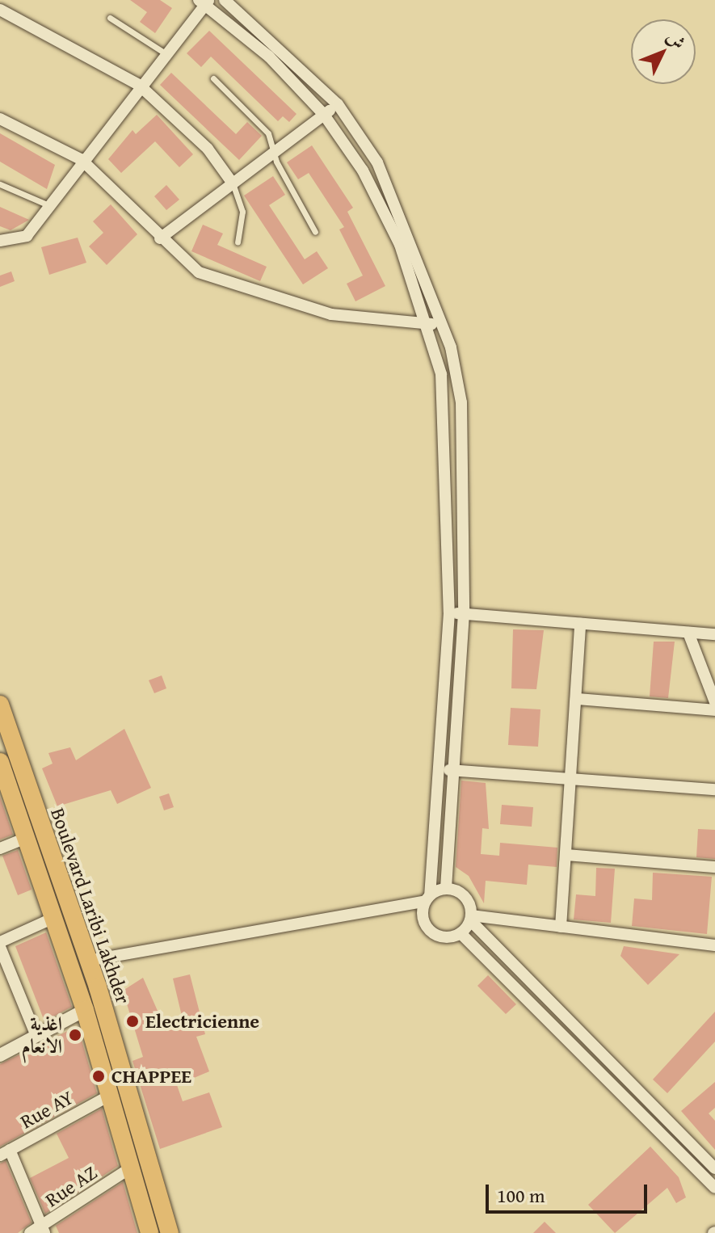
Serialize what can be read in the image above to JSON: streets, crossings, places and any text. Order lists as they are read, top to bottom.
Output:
{
  "streets": {
    "main road": ["Boulevard Laribi Lakhder"],
    "street": ["Rue AY", "Rue AZ"]
  },
  "crossings": [
    ["Boulevard Laribi Lakhder", "Rue AY"],
    ["Boulevard Laribi Lakhder", "Rue AZ"]
  ],
  "places": ["Electricienne", "اغذية الانعام", "CHAPPEE"],
  "scale_bar": "100 m",
  "north": "top right"
}
